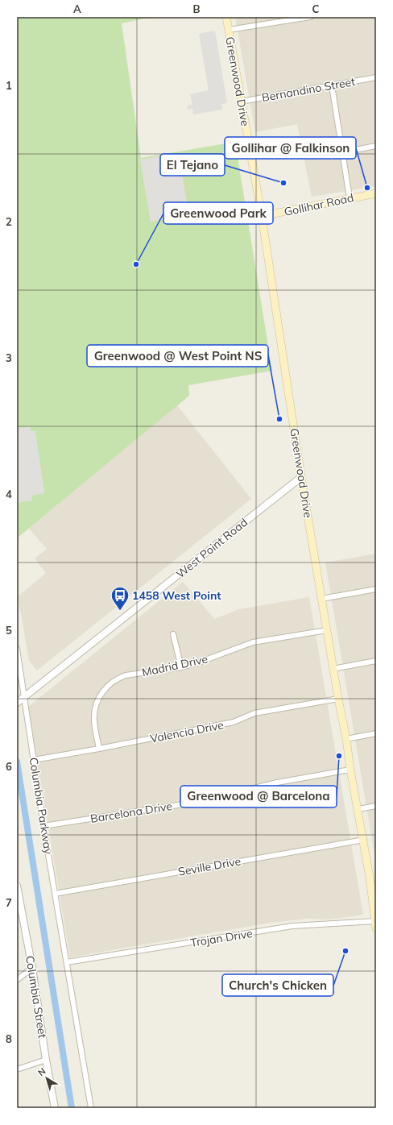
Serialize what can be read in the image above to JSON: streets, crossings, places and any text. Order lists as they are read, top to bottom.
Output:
{
  "streets": {
    "main road": ["Greenwood Drive", "Gollihar Road"],
    "street": [
      "Bernandino Street",
      "West Point Road",
      "Madrid Drive",
      "Valencia Drive",
      "Columbia Parkway",
      "Barcelona Drive",
      "Seville Drive",
      "Trojan Drive",
      "Columbia Street"
    ]
  },
  "crossings": [
    ["Greenwood Drive", "Bernandino Street"],
    ["Greenwood Drive", "Gollihar Road"],
    ["Greenwood Drive", "West Point Road"],
    ["Greenwood Drive", "Madrid Drive"],
    ["Greenwood Drive", "Valencia Drive"],
    ["Greenwood Drive", "Barcelona Drive"],
    ["Greenwood Drive", "Seville Drive"],
    ["Greenwood Drive", "Trojan Drive"],
    ["West Point Road", "Columbia Parkway"],
    ["Madrid Drive", "Valencia Drive"],
    ["Valencia Drive", "Columbia Parkway"],
    ["Columbia Parkway", "Barcelona Drive"],
    ["Columbia Parkway", "Seville Drive"],
    ["Columbia Parkway", "Trojan Drive"]
  ],
  "places": {
    "other": [
      "El Tejano",
      "Gollihar @ Falkinson",
      "Greenwood Park",
      "Greenwood @ West Point NS",
      "Greenwood @ Barcelona",
      "Church's Chicken"
    ],
    "bus stop": ["1458 West Point"]
  },
  "north": "top left",
  "grid": {
    "columns": ["A", "B", "C"],
    "rows": [
      "1",
      "2",
      "3",
      "4",
      "5",
      "6",
      "7",
      "8"
    ]
  }
}
